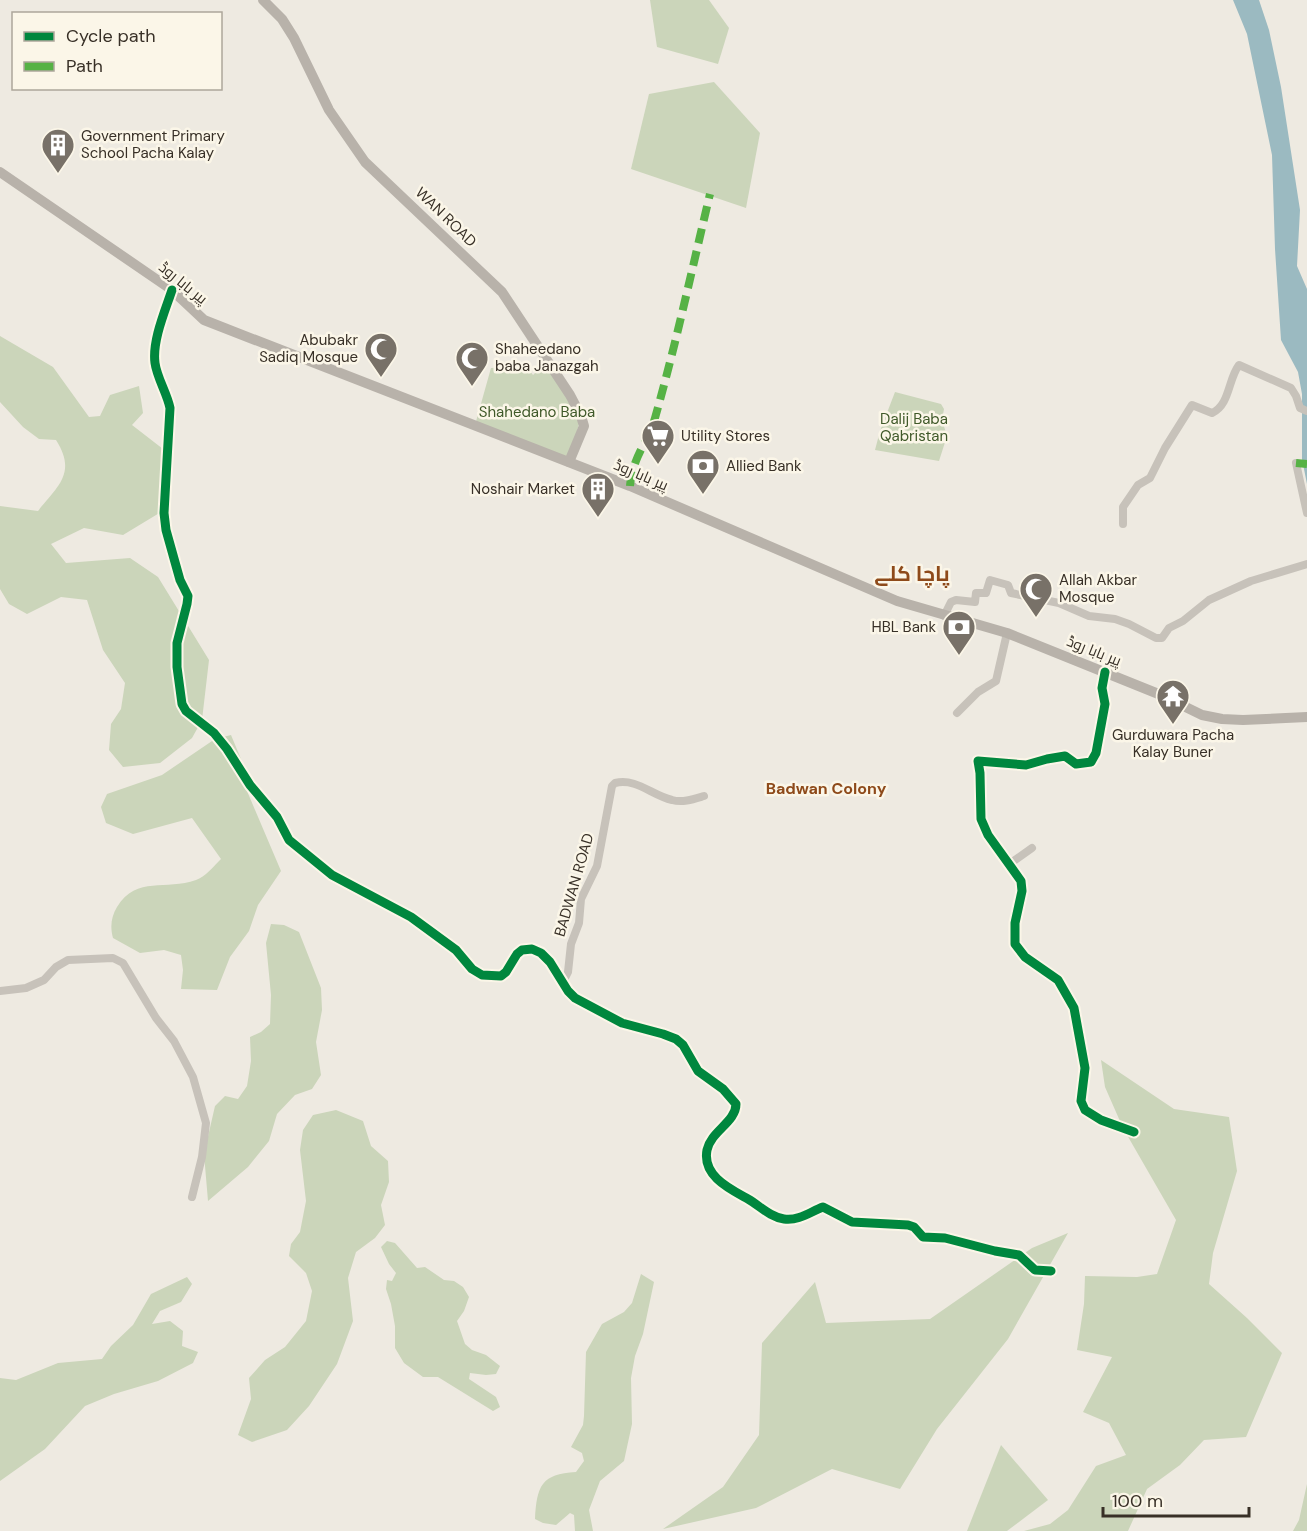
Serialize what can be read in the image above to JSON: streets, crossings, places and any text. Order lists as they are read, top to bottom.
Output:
{
  "streets": {
    "main road": ["WAN ROAD", "پیر بابا روڈ"],
    "street": ["BADWAN ROAD"]
  },
  "crossings": [
    ["WAN ROAD", "پیر بابا روڈ"]
  ],
  "districts": ["پاچا کلے", "Badwan Colony"],
  "parks": ["Shahedano Baba", "Dalij Baba Qabristan"],
  "places": {
    "building": ["Government Primary School Pacha Kalay", "Noshair Market"],
    "mosque": ["Abubakr Sadiq Mosque", "Shaheedano baba Janazgah", "Allah Akbar Mosque"],
    "supermarket": ["Utility Stores"],
    "bank": ["Allied Bank", "HBL Bank"],
    "temple": ["Gurduwara Pacha Kalay Buner"]
  },
  "legend": ["Cycle path", "Path"],
  "scale_bar": "100 m"
}
